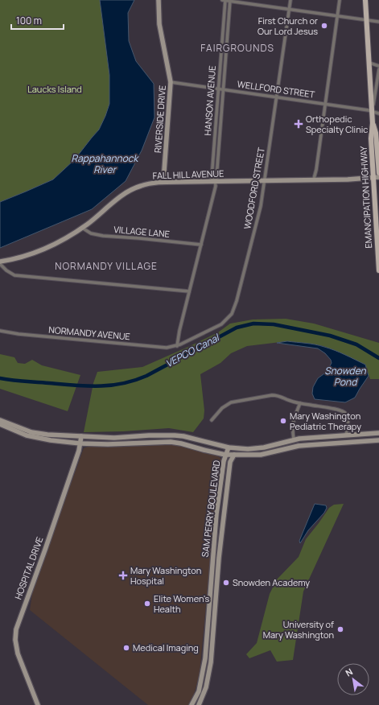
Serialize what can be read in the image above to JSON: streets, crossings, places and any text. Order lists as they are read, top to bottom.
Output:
{
  "streets": {
    "main road": ["EMANCIPATION HIGHWAY"],
    "street": [
      "WELLFORD STREET",
      "HANSON AVENUE",
      "RIVERSIDE DRIVE",
      "FALL HILL AVENUE",
      "WOODFORD STREET",
      "VILLAGE LANE",
      "NORMANDY AVENUE",
      "SAM PERRY BOULEVARD",
      "HOSPITAL DRIVE"
    ]
  },
  "crossings": [
    ["WELLFORD STREET", "HANSON AVENUE"],
    ["WELLFORD STREET", "RIVERSIDE DRIVE"],
    ["WELLFORD STREET", "WOODFORD STREET"],
    ["WELLFORD STREET", "EMANCIPATION HIGHWAY"],
    ["HANSON AVENUE", "FALL HILL AVENUE"],
    ["HANSON AVENUE", "WOODFORD STREET"],
    ["HANSON AVENUE", "VILLAGE LANE"],
    ["HANSON AVENUE", "NORMANDY AVENUE"],
    ["RIVERSIDE DRIVE", "FALL HILL AVENUE"],
    ["FALL HILL AVENUE", "WOODFORD STREET"],
    ["FALL HILL AVENUE", "EMANCIPATION HIGHWAY"],
    ["FALL HILL AVENUE", "VILLAGE LANE"],
    ["WOODFORD STREET", "NORMANDY AVENUE"]
  ],
  "districts": ["FAIRGROUNDS", "NORMANDY VILLAGE"],
  "water": ["Rappahannock River", "VEPCO Canal", "Snowden Pond"],
  "parks": ["Laucks Island"],
  "places": {
    "other": [
      "First Church or Our Lord Jesus",
      "Mary Washington Pediatric Therapy",
      "Snowden Academy",
      "Elite Women's Health",
      "University of Mary Washington",
      "Medical Imaging"
    ],
    "health": ["Orthopedic Specialty Clinic", "Mary Washington Hospital"]
  },
  "scale_bar": "100 m",
  "north": "top left"
}
